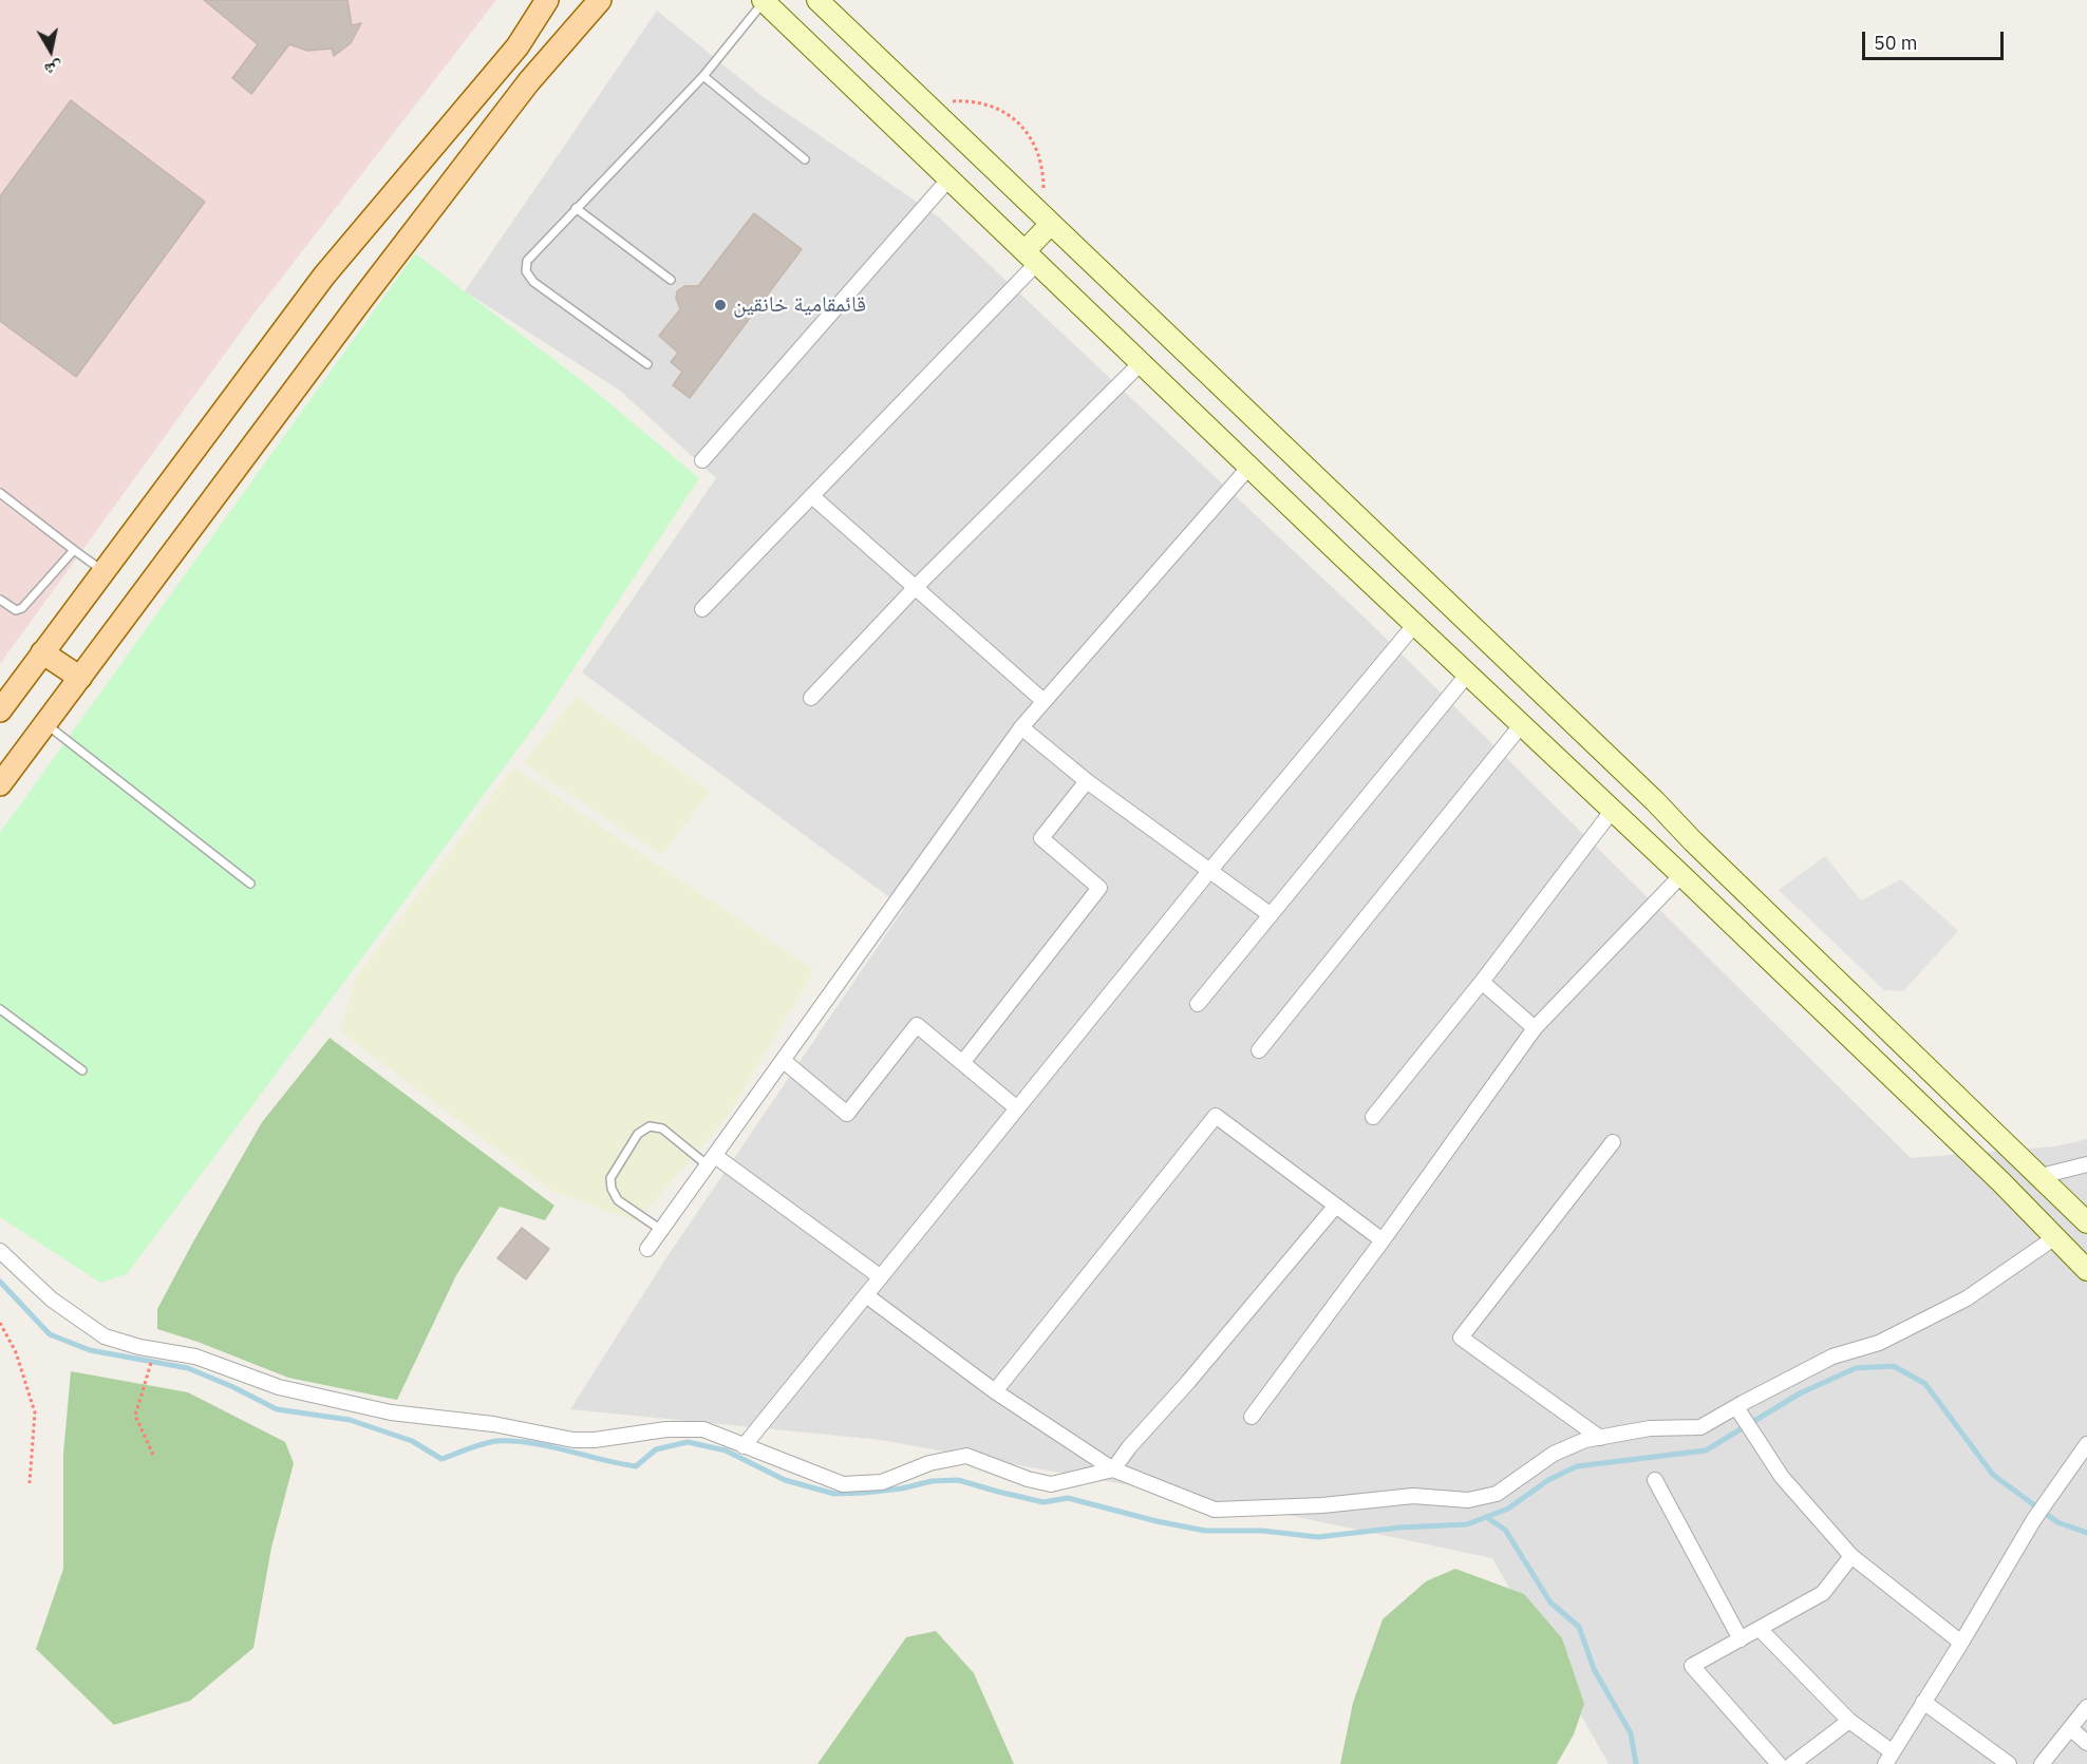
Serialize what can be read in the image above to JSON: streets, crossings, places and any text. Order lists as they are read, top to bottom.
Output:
{
  "places": ["قائمقامية خانقين"],
  "scale_bar": "50 m",
  "north": "bottom"
}
